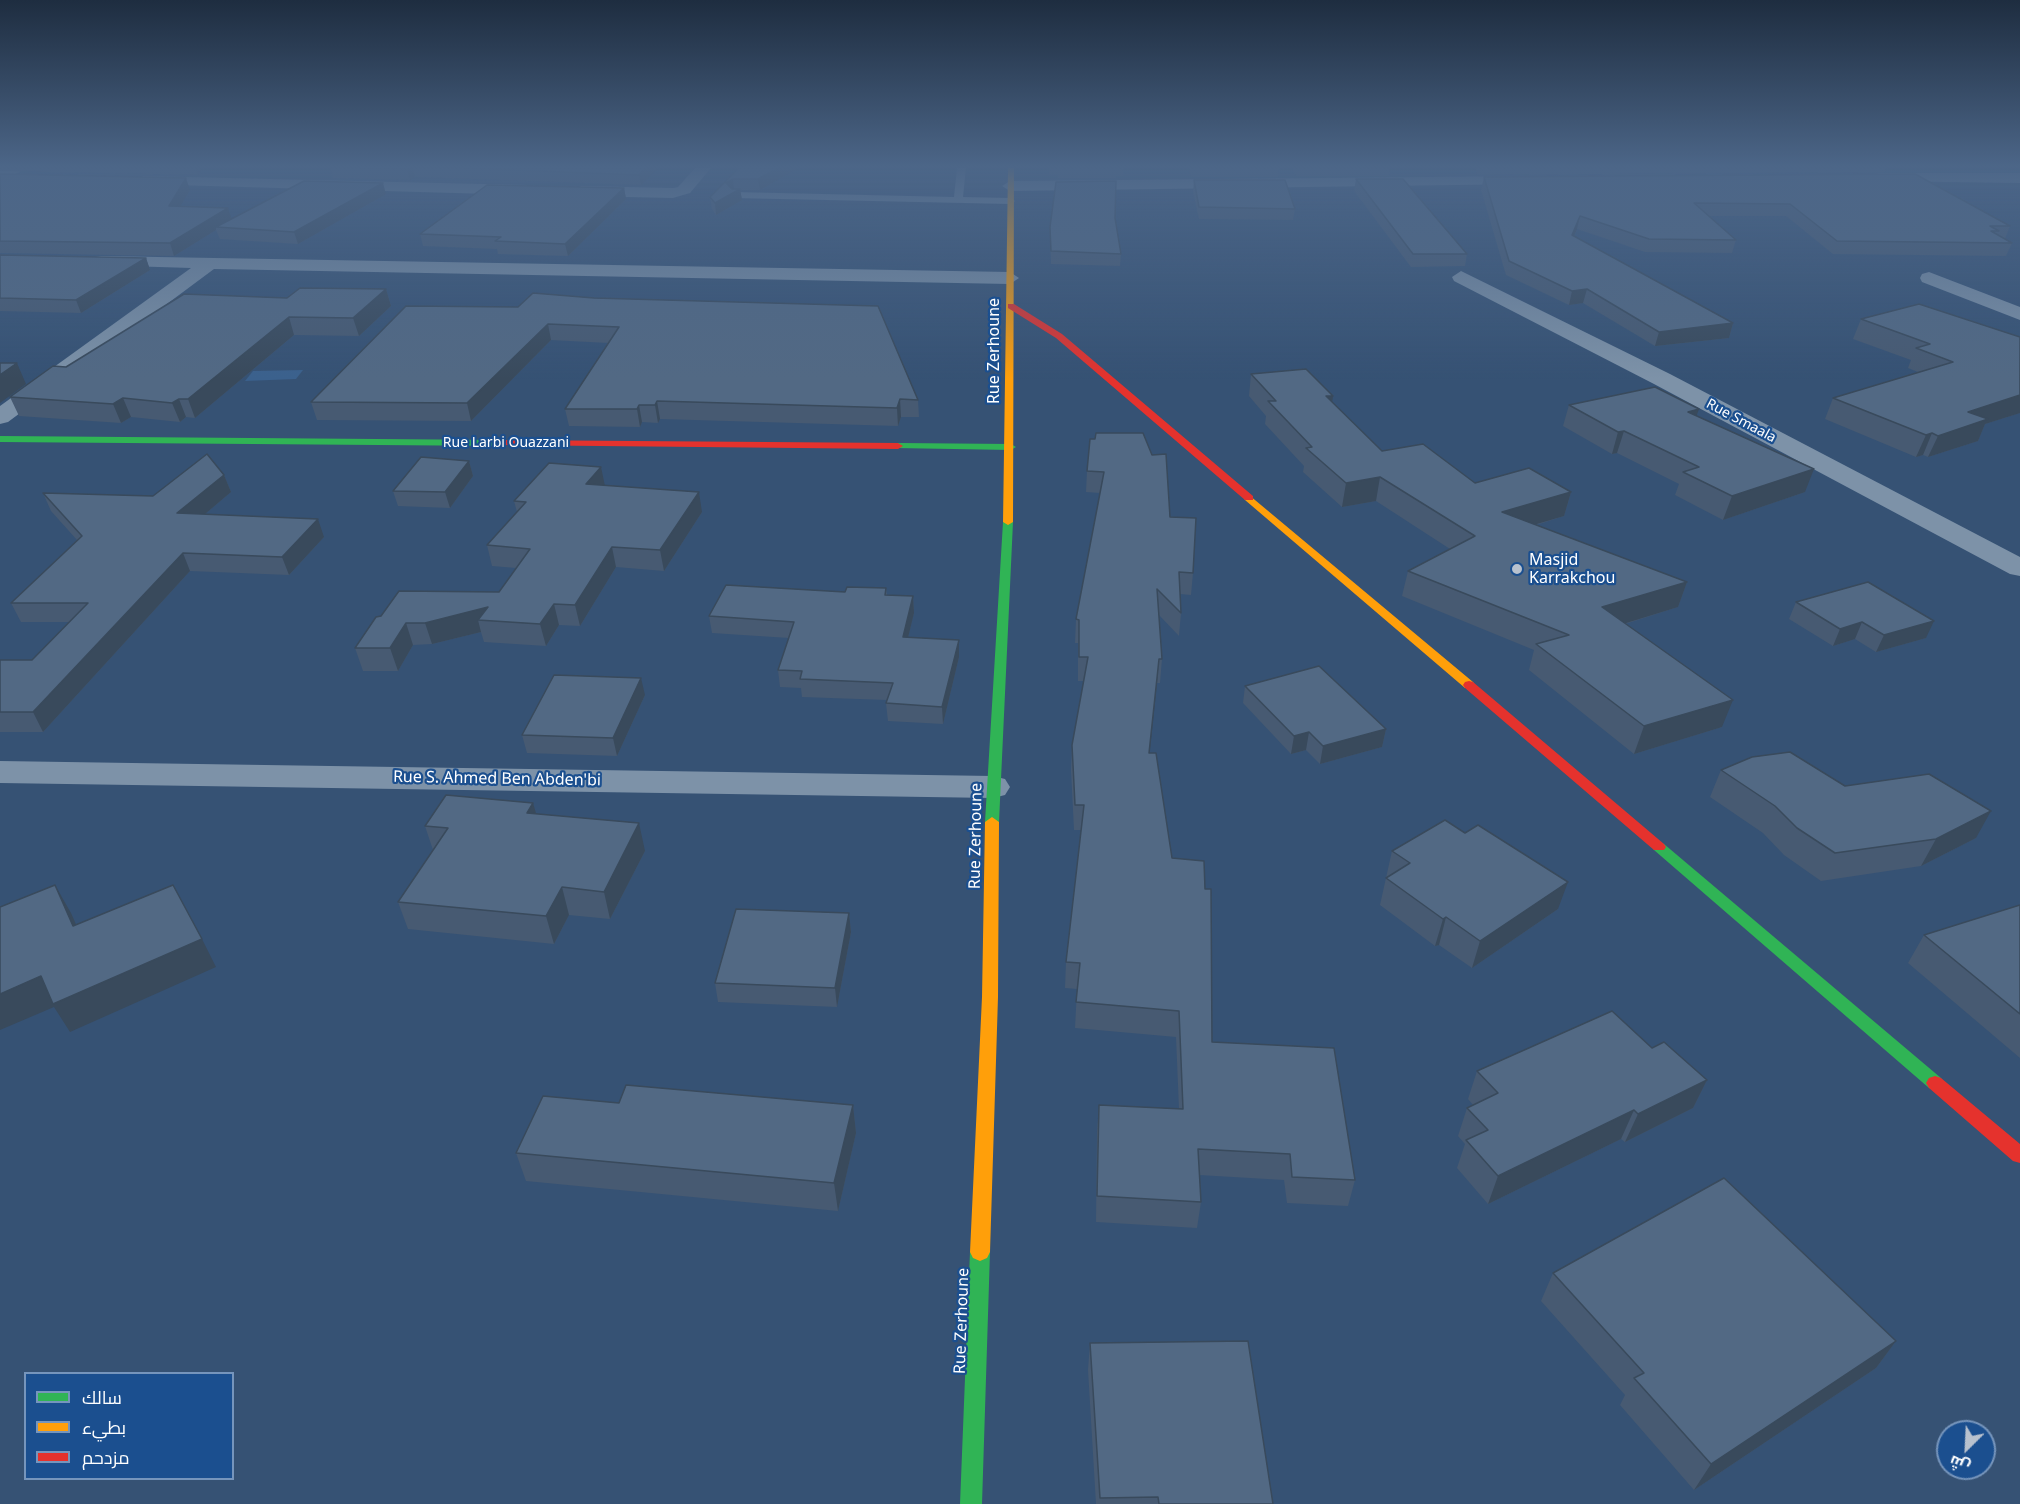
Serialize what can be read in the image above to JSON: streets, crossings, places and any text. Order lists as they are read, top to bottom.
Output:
{
  "streets": {
    "street": [
      "Rue Zerhoune",
      "Rue Smaala",
      "Rue Larbi Ouazzani",
      "Rue S. Ahmed Ben Abden'bi"
    ]
  },
  "crossings": [
    ["Rue Zerhoune", "Rue Larbi Ouazzani"],
    ["Rue Zerhoune", "Rue S. Ahmed Ben Abden'bi"]
  ],
  "places": ["Masjid Karrakchou"],
  "legend": ["سالك", "بطيء", "مزدحم"],
  "north": "bottom left"
}
